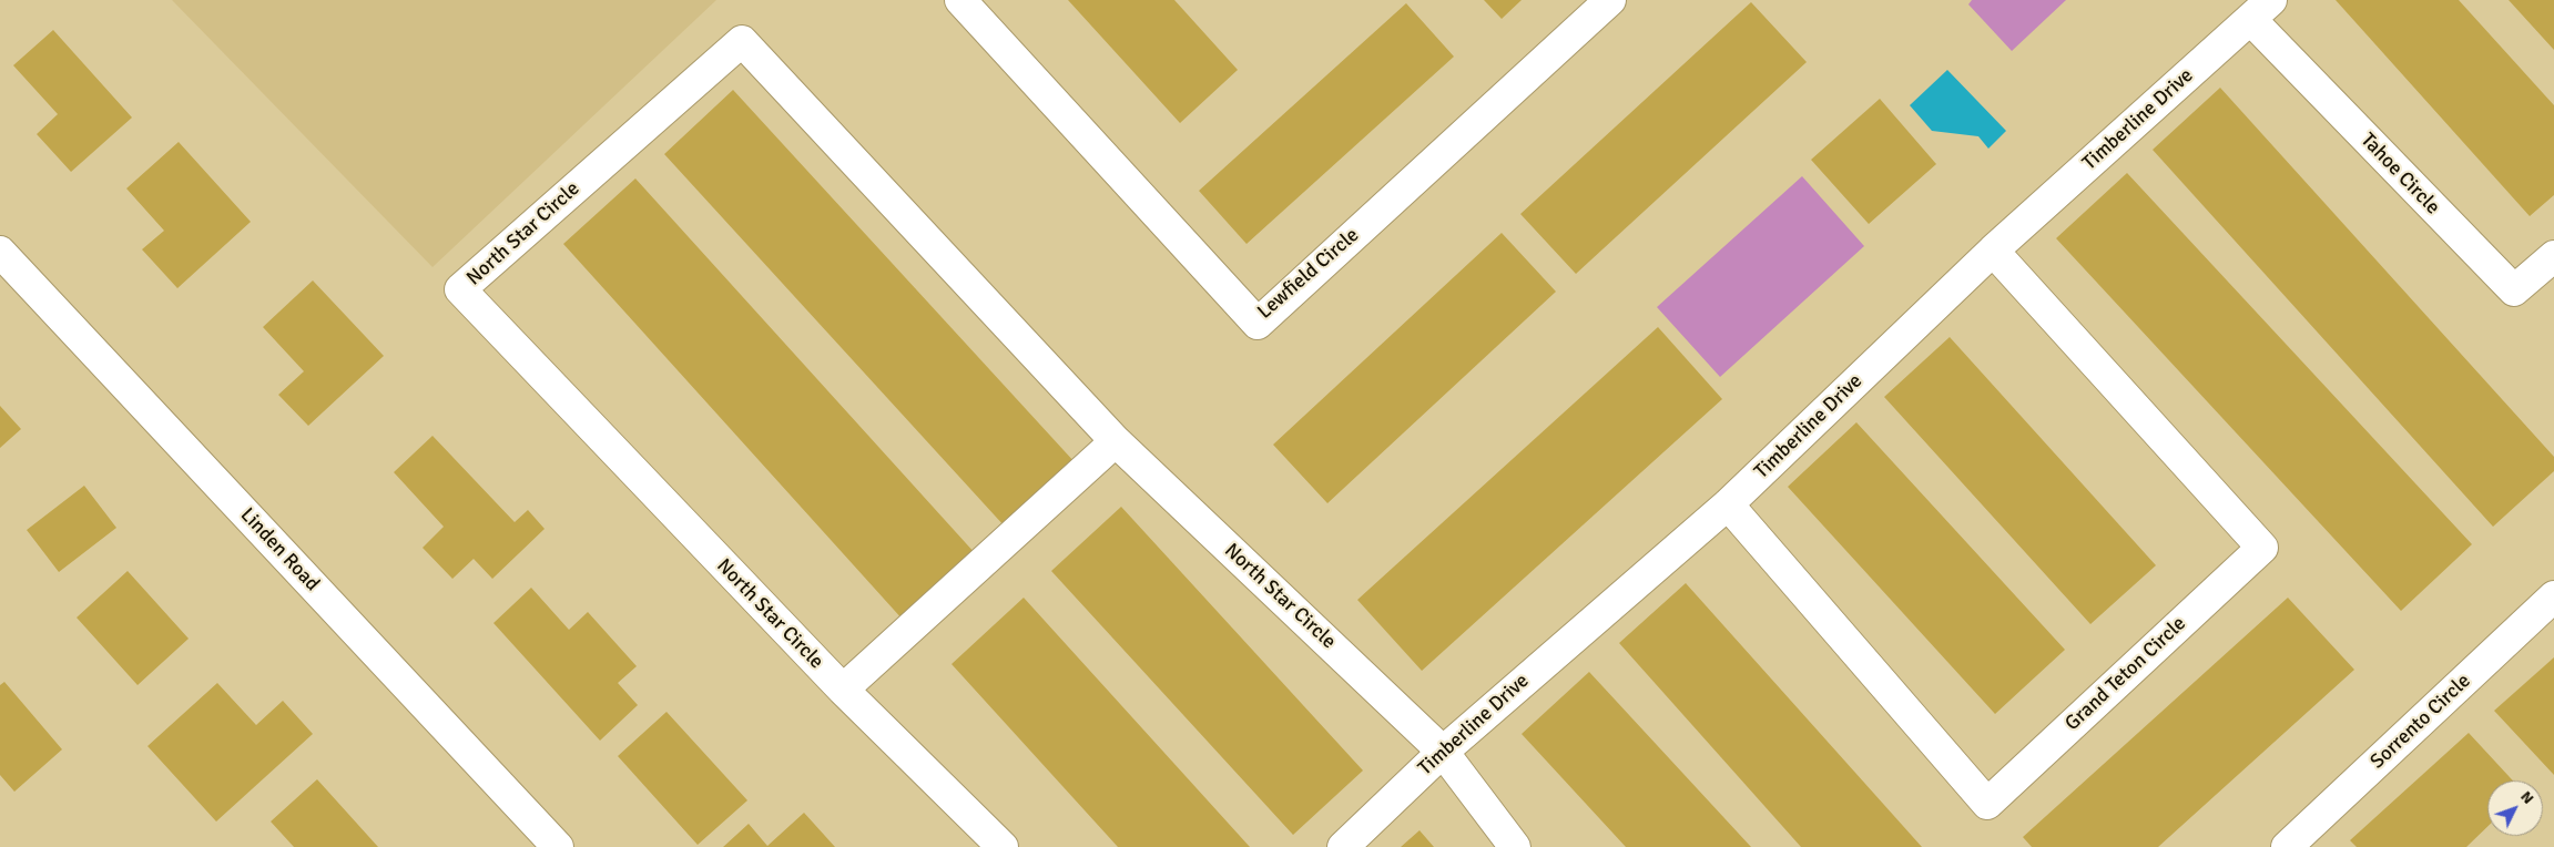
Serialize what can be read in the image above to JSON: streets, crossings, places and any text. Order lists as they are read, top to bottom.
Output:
{
  "streets": {
    "street": [
      "Timberline Drive",
      "Tahoe Circle",
      "North Star Circle",
      "Lewfield Circle",
      "Linden Road",
      "Grand Teton Circle",
      "Sorrento Circle"
    ]
  },
  "crossings": [
    ["Timberline Drive", "Tahoe Circle"],
    ["Timberline Drive", "North Star Circle"],
    ["Timberline Drive", "Grand Teton Circle"]
  ],
  "north": "top right"
}
